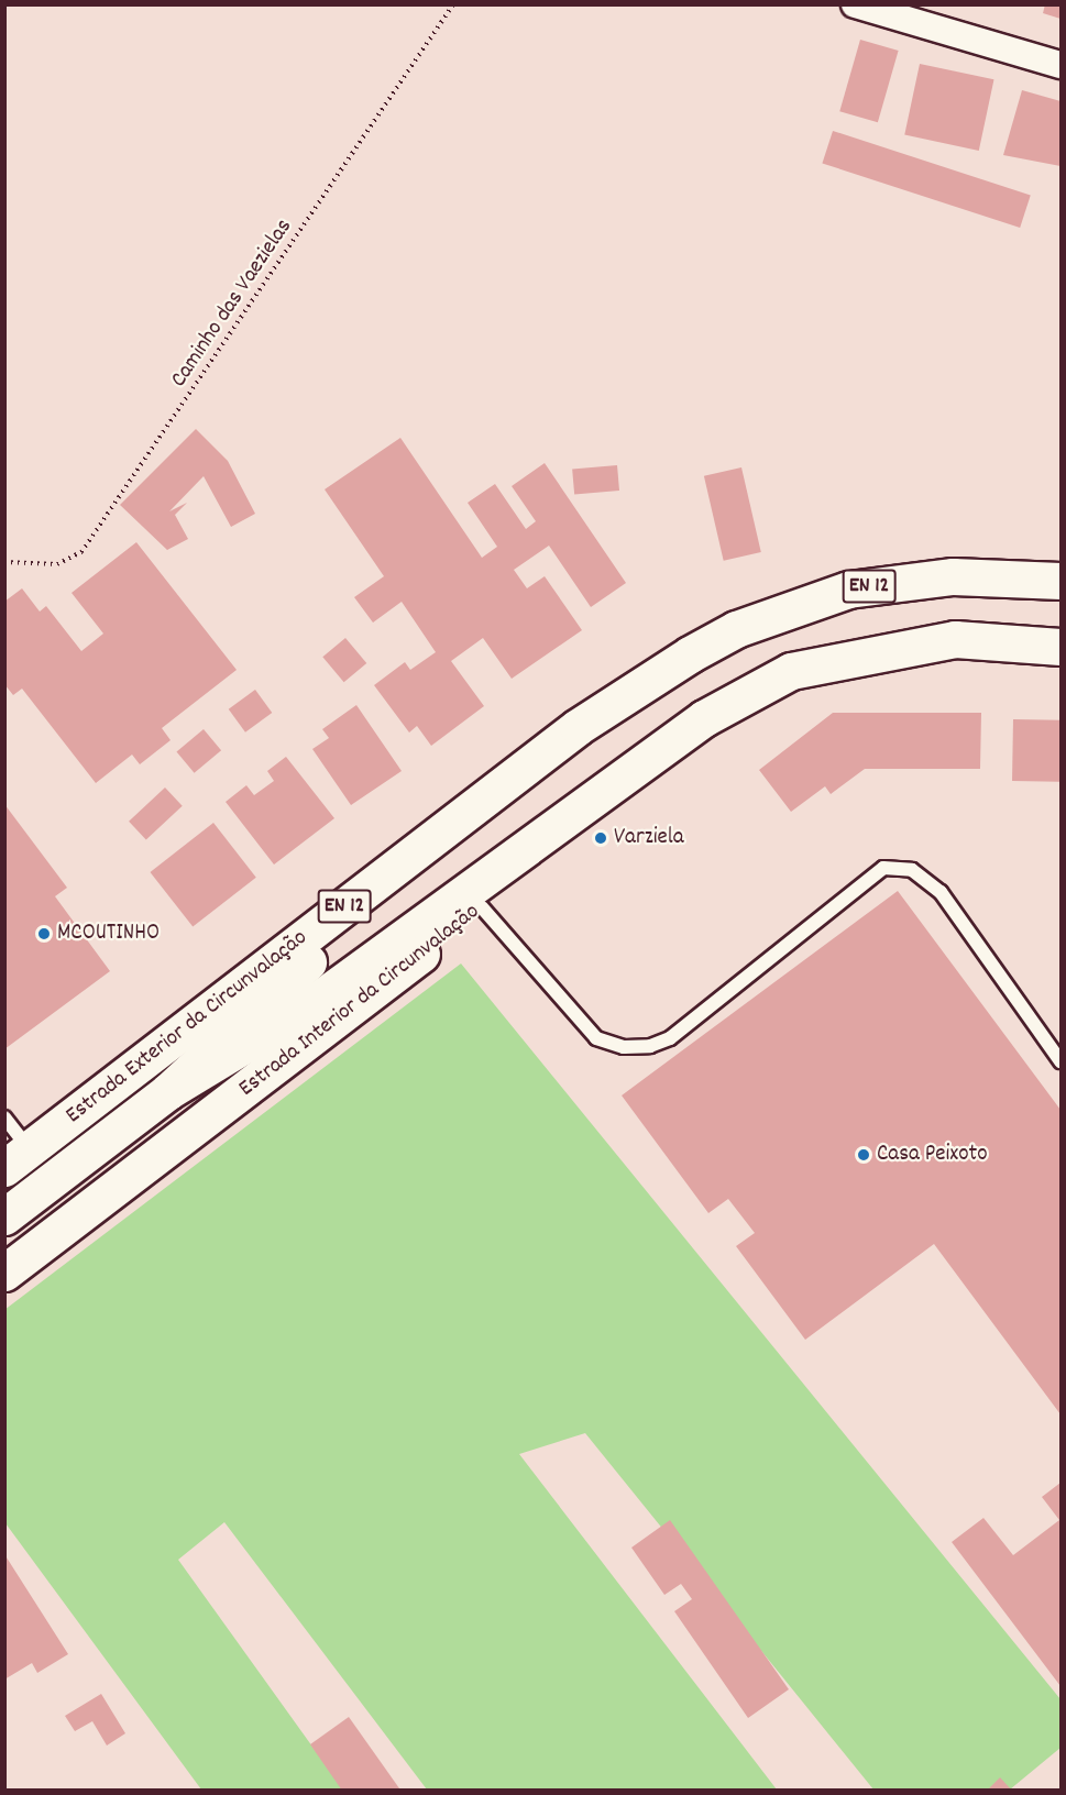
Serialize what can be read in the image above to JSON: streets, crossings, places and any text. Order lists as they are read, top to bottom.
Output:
{
  "streets": {
    "main road": ["EN 12", "Estrada Interior da Circunvalação", "Estrada Exterior da Circunvalação"],
    "path": ["Caminho das Vaezielas"]
  },
  "crossings": [
    ["EN 12", "Estrada Interior da Circunvalação"],
    ["EN 12", "Estrada Exterior da Circunvalação"],
    ["Estrada Interior da Circunvalação", "Estrada Exterior da Circunvalação"]
  ],
  "places": ["Varziela", "MCOUTINHO", "Casa Peixoto"]
}
